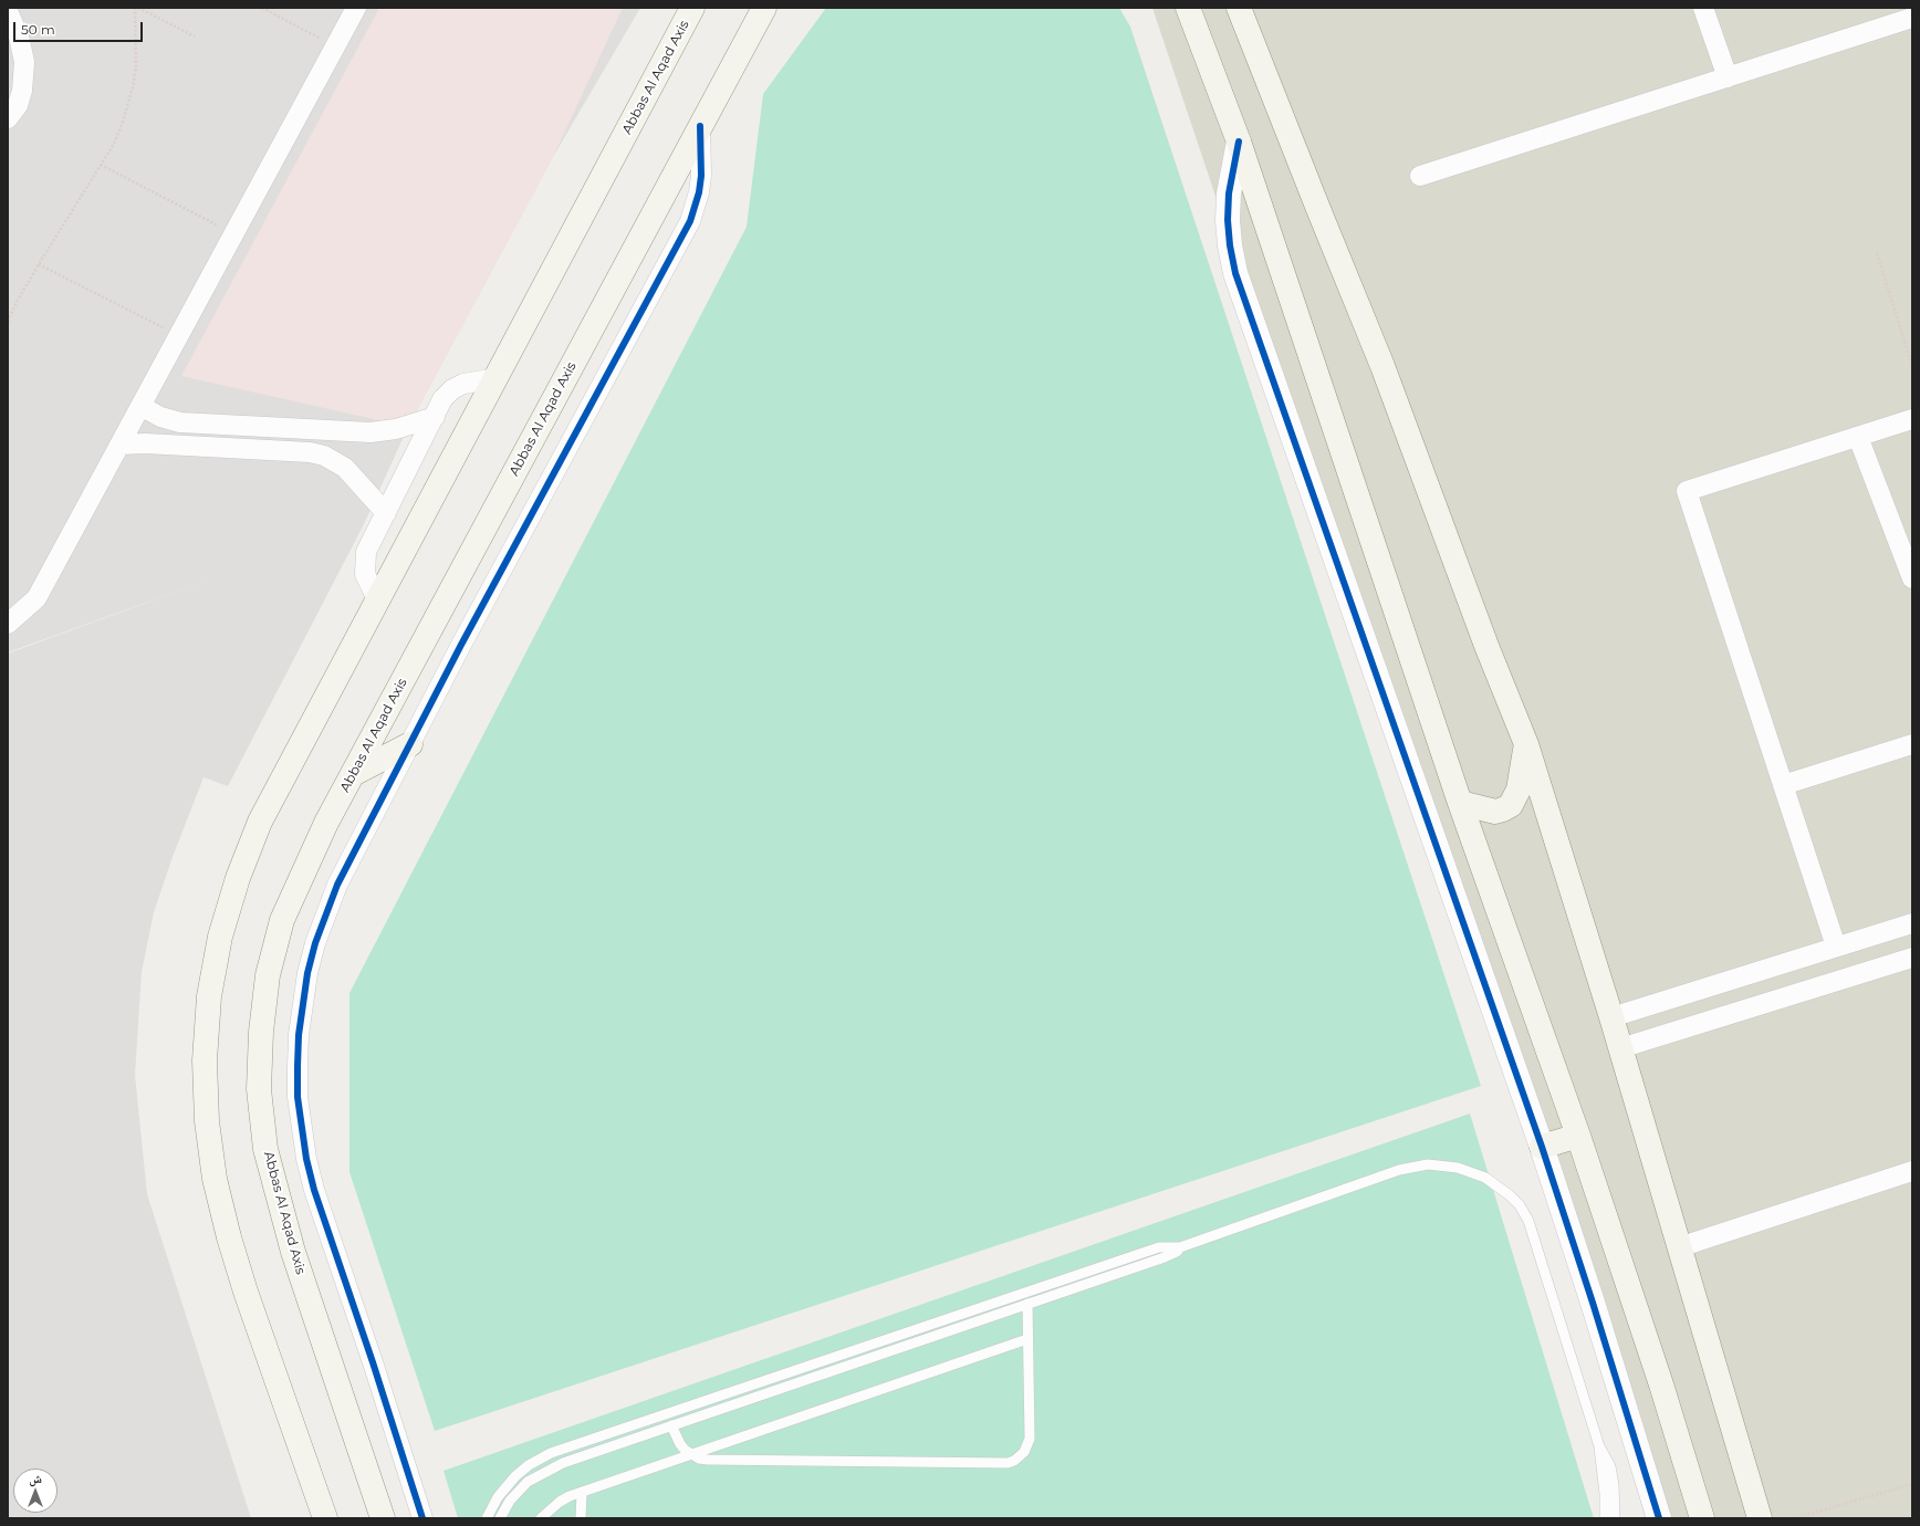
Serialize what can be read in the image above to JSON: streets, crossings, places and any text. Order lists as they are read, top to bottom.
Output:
{
  "streets": {
    "main road": ["Abbas Al Aqad Axis"]
  },
  "scale_bar": "50 m",
  "north": "top"
}
